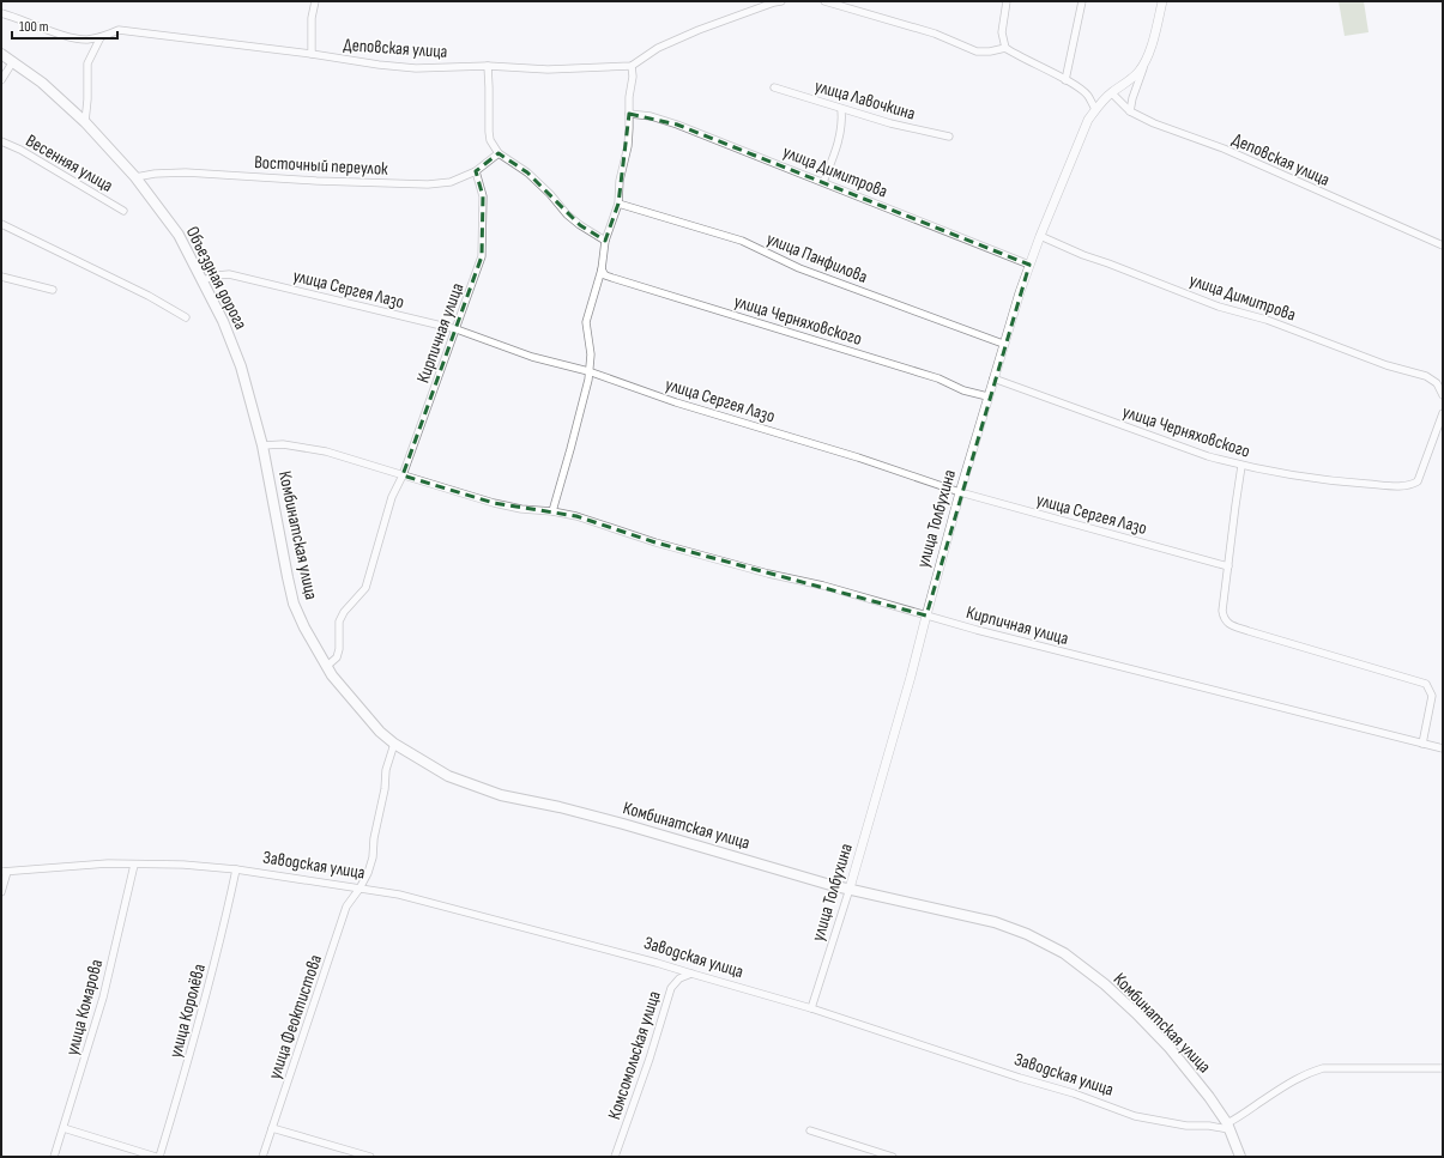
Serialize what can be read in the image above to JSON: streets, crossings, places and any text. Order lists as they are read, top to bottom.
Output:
{
  "streets": {
    "main road": ["Объездная дорога", "Комбинатская улица"],
    "street": [
      "Деповская улица",
      "улица Лавочкина",
      "Весенняя улица",
      "Восточный переулок",
      "улица Димитрова",
      "улица Панфилова",
      "улица Сергея Лазо",
      "улица Черняховского",
      "Кирпичная улица",
      "улица Толбухина",
      "Заводская улица",
      "улица Комарова",
      "улица Королёва",
      "улица Феоктистова",
      "Комсомольская улица"
    ]
  },
  "crossings": [
    ["Деповская улица", "улица Толбухина"],
    ["Восточный переулок", "Объездная дорога"],
    ["Восточный переулок", "Кирпичная улица"],
    ["улица Димитрова", "улица Толбухина"],
    ["улица Панфилова", "улица Толбухина"],
    ["Объездная дорога", "улица Сергея Лазо"],
    ["Объездная дорога", "Комбинатская улица"],
    ["улица Сергея Лазо", "Кирпичная улица"],
    ["улица Сергея Лазо", "улица Толбухина"],
    ["улица Черняховского", "улица Толбухина"],
    ["Кирпичная улица", "улица Толбухина"],
    ["Кирпичная улица", "Комбинатская улица"],
    ["улица Толбухина", "Комбинатская улица"],
    ["улица Толбухина", "Заводская улица"],
    ["Комбинатская улица", "Заводская улица"],
    ["Комбинатская улица", "улица Феоктистова"],
    ["Заводская улица", "улица Комарова"],
    ["Заводская улица", "улица Королёва"],
    ["Заводская улица", "улица Феоктистова"],
    ["Заводская улица", "Комсомольская улица"]
  ],
  "scale_bar": "100 m"
}
